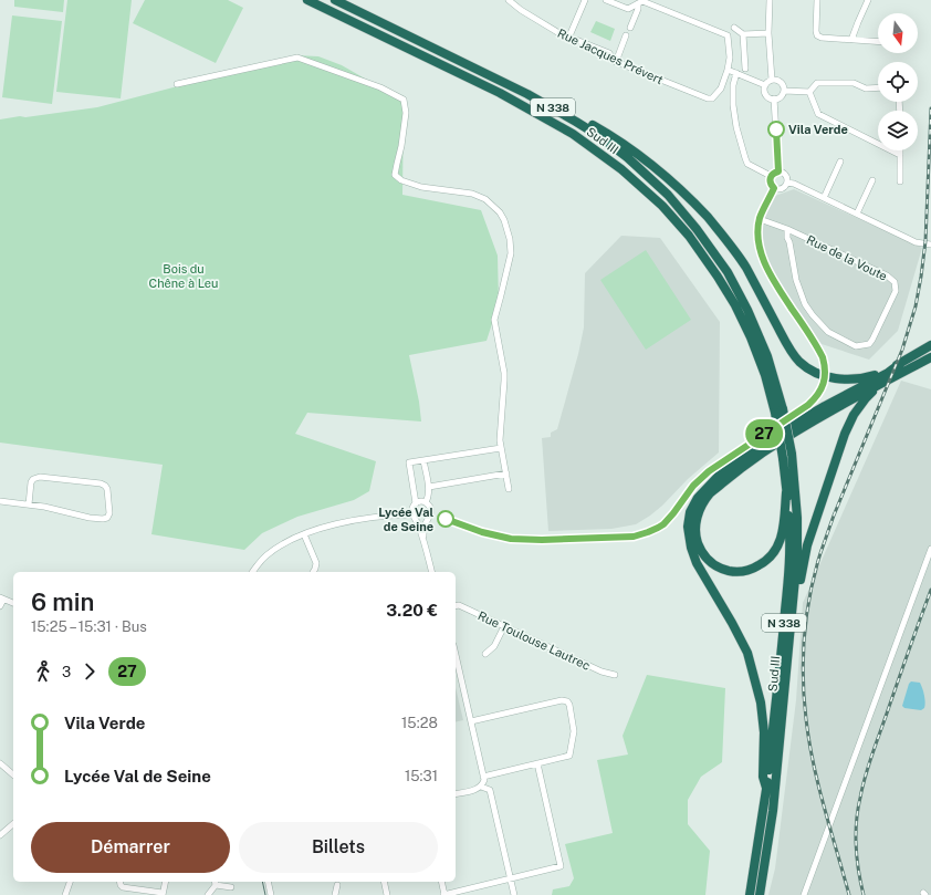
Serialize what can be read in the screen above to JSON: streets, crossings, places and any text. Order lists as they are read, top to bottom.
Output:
{
  "streets": {
    "highway": ["N 338", "Sud III"],
    "street": ["Rue Jacques Prévert", "Rue de la Voute", "Rue Toulouse Lautrec"]
  },
  "parks": ["Bois du Chêne à Leu"],
  "places": ["Vila Verde", "Lycée Val de Seine"],
  "lines": ["bus line 27"],
  "north": "bottom",
  "page": {
    "on_map": "27",
    "heading": ["6 min", "15:25 – 15:31 · Bus", "3.20 €"],
    "legs": ["3", "27"],
    "list": [
      {
        "name": "Vila Verde",
        "value": "15:28"
      },
      {
        "name": "Lycée Val de Seine",
        "value": "15:31"
      }
    ],
    "buttons": ["Démarrer", "Billets"]
  }
}
